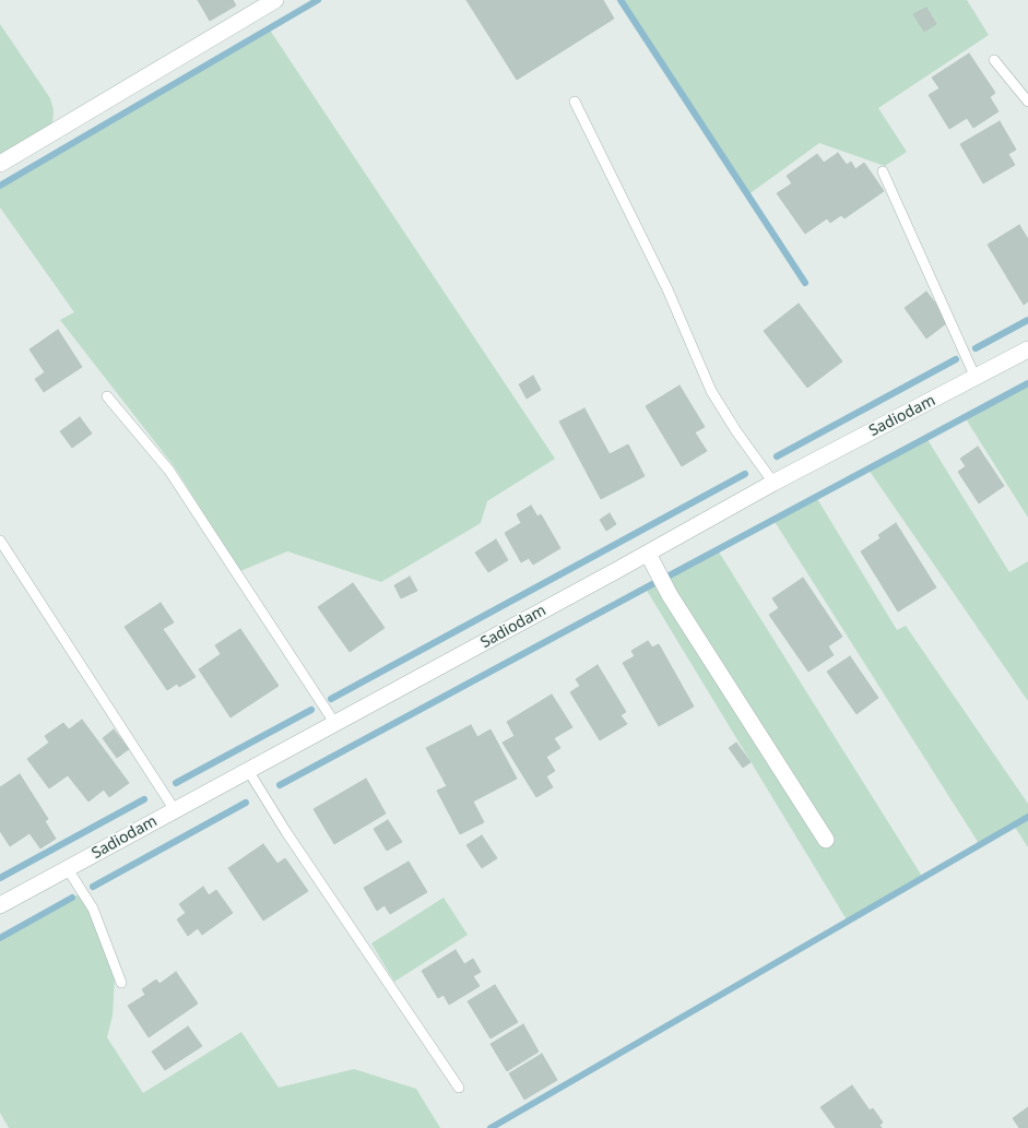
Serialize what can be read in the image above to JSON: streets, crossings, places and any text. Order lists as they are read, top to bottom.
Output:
{
  "streets": {
    "street": ["Sadiodam"]
  }
}
